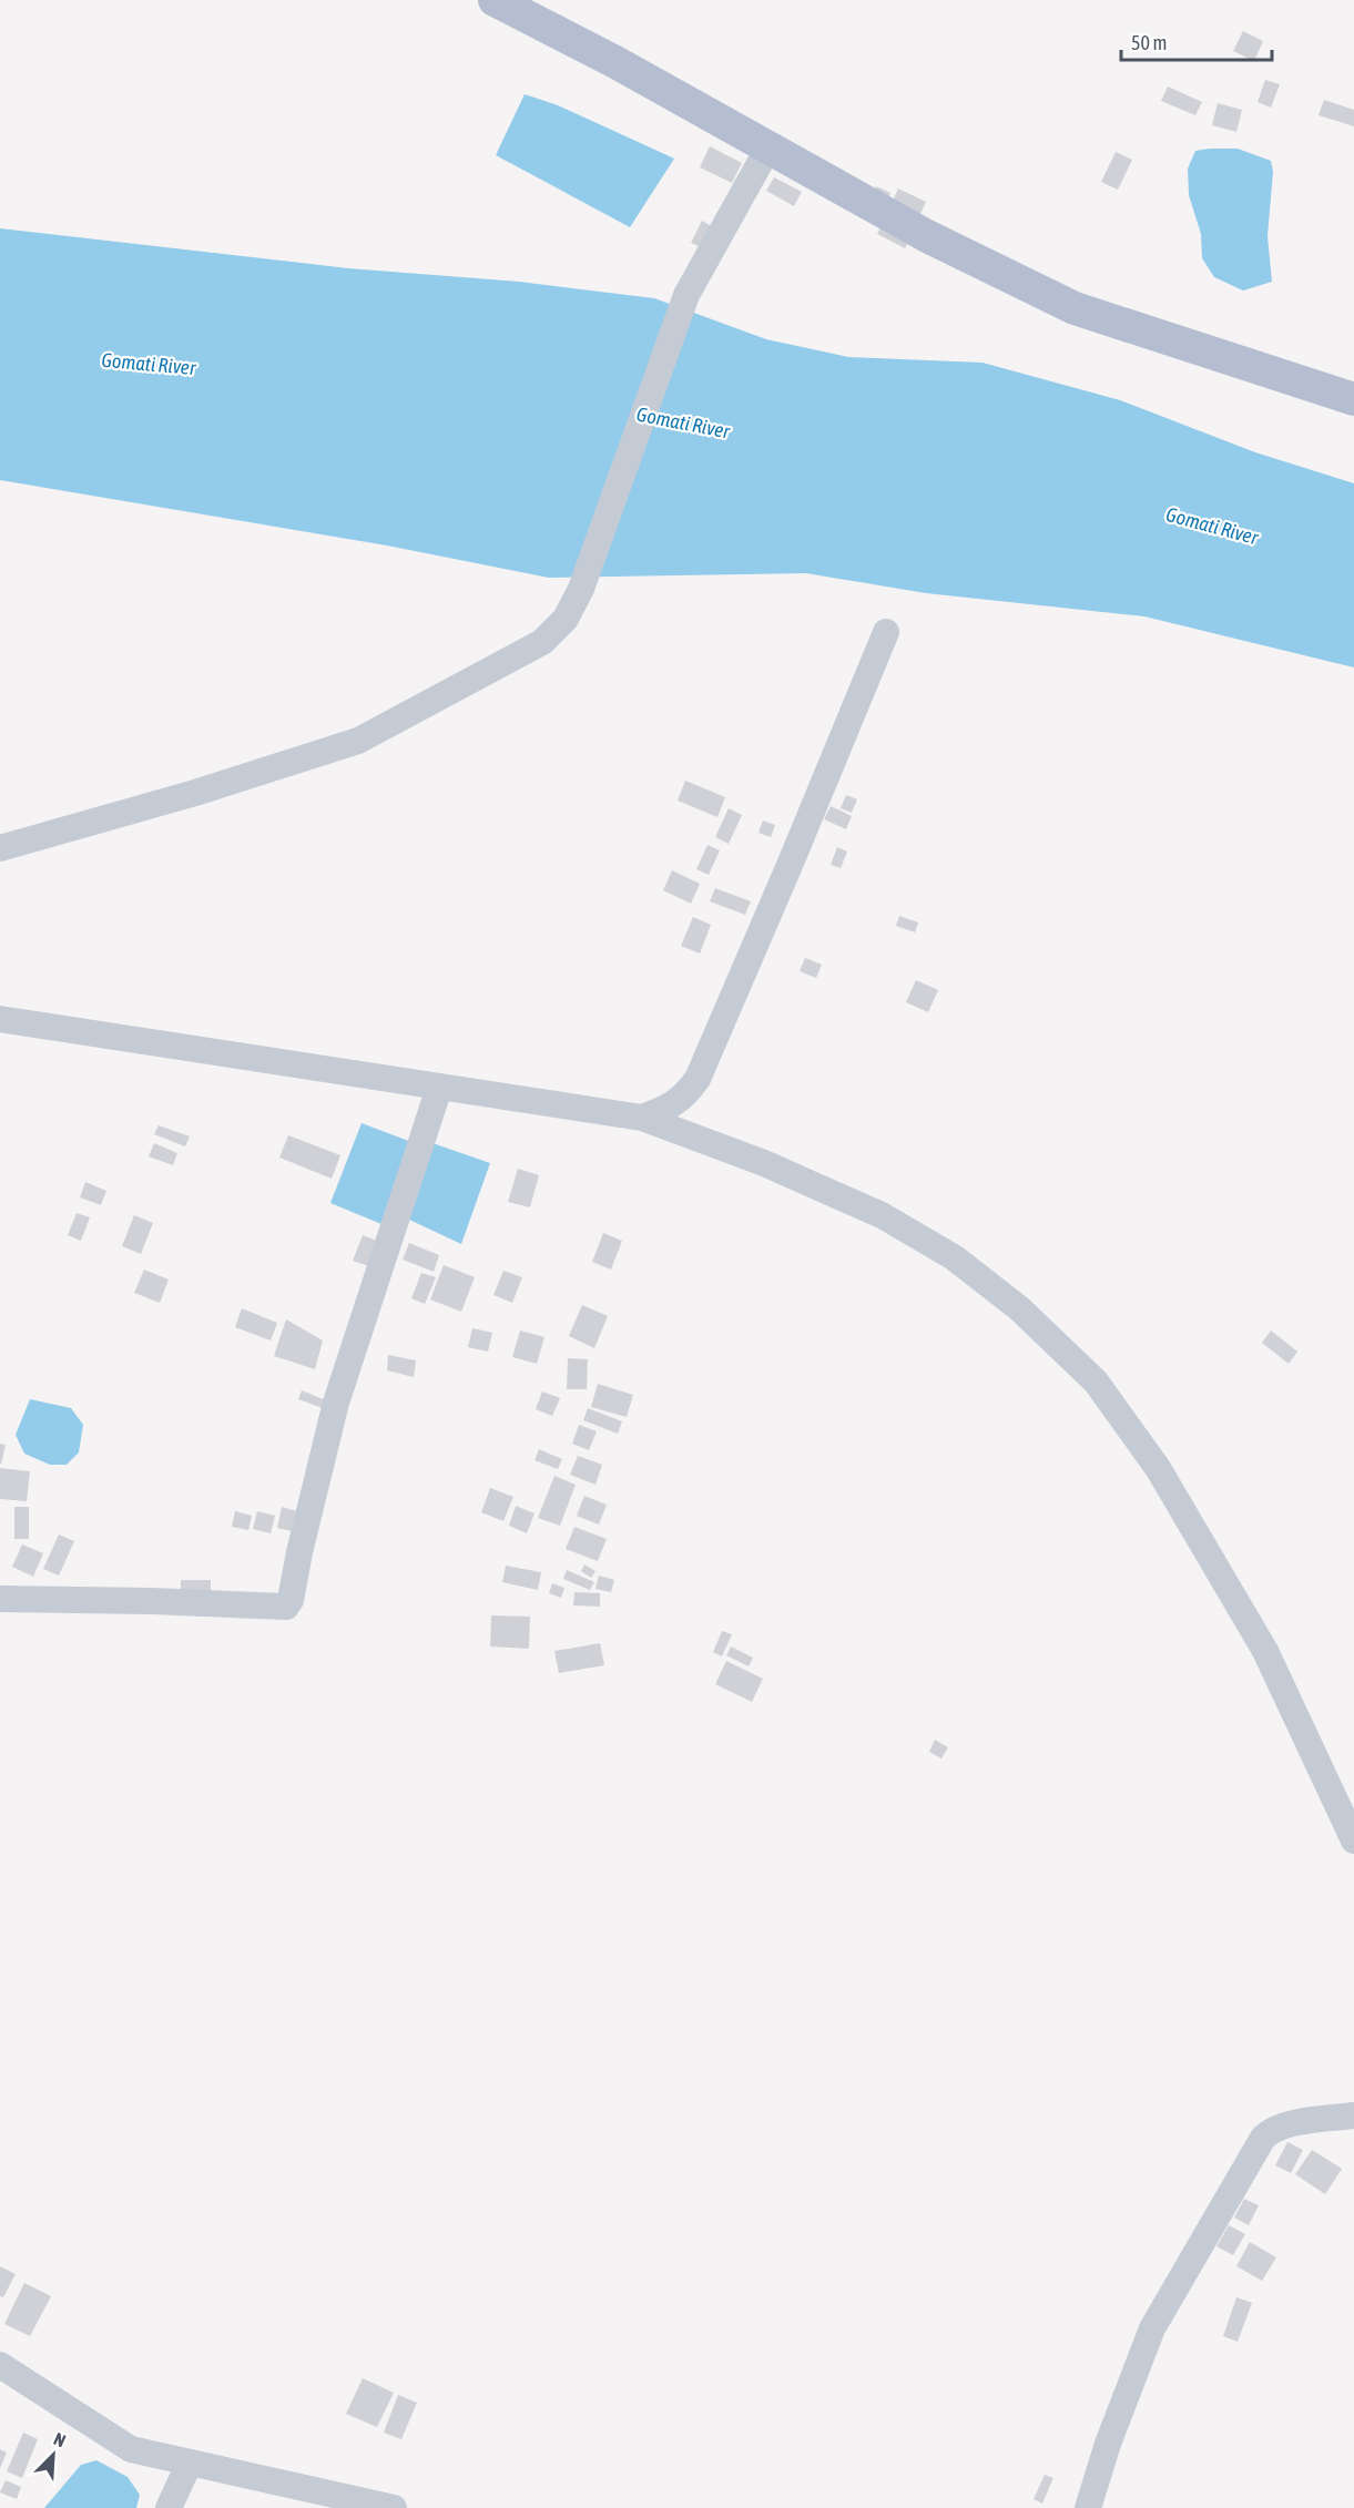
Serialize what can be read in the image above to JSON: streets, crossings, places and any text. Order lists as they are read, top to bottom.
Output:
{
  "water": ["Gomati River"],
  "scale_bar": "50 m",
  "north": "top right"
}
